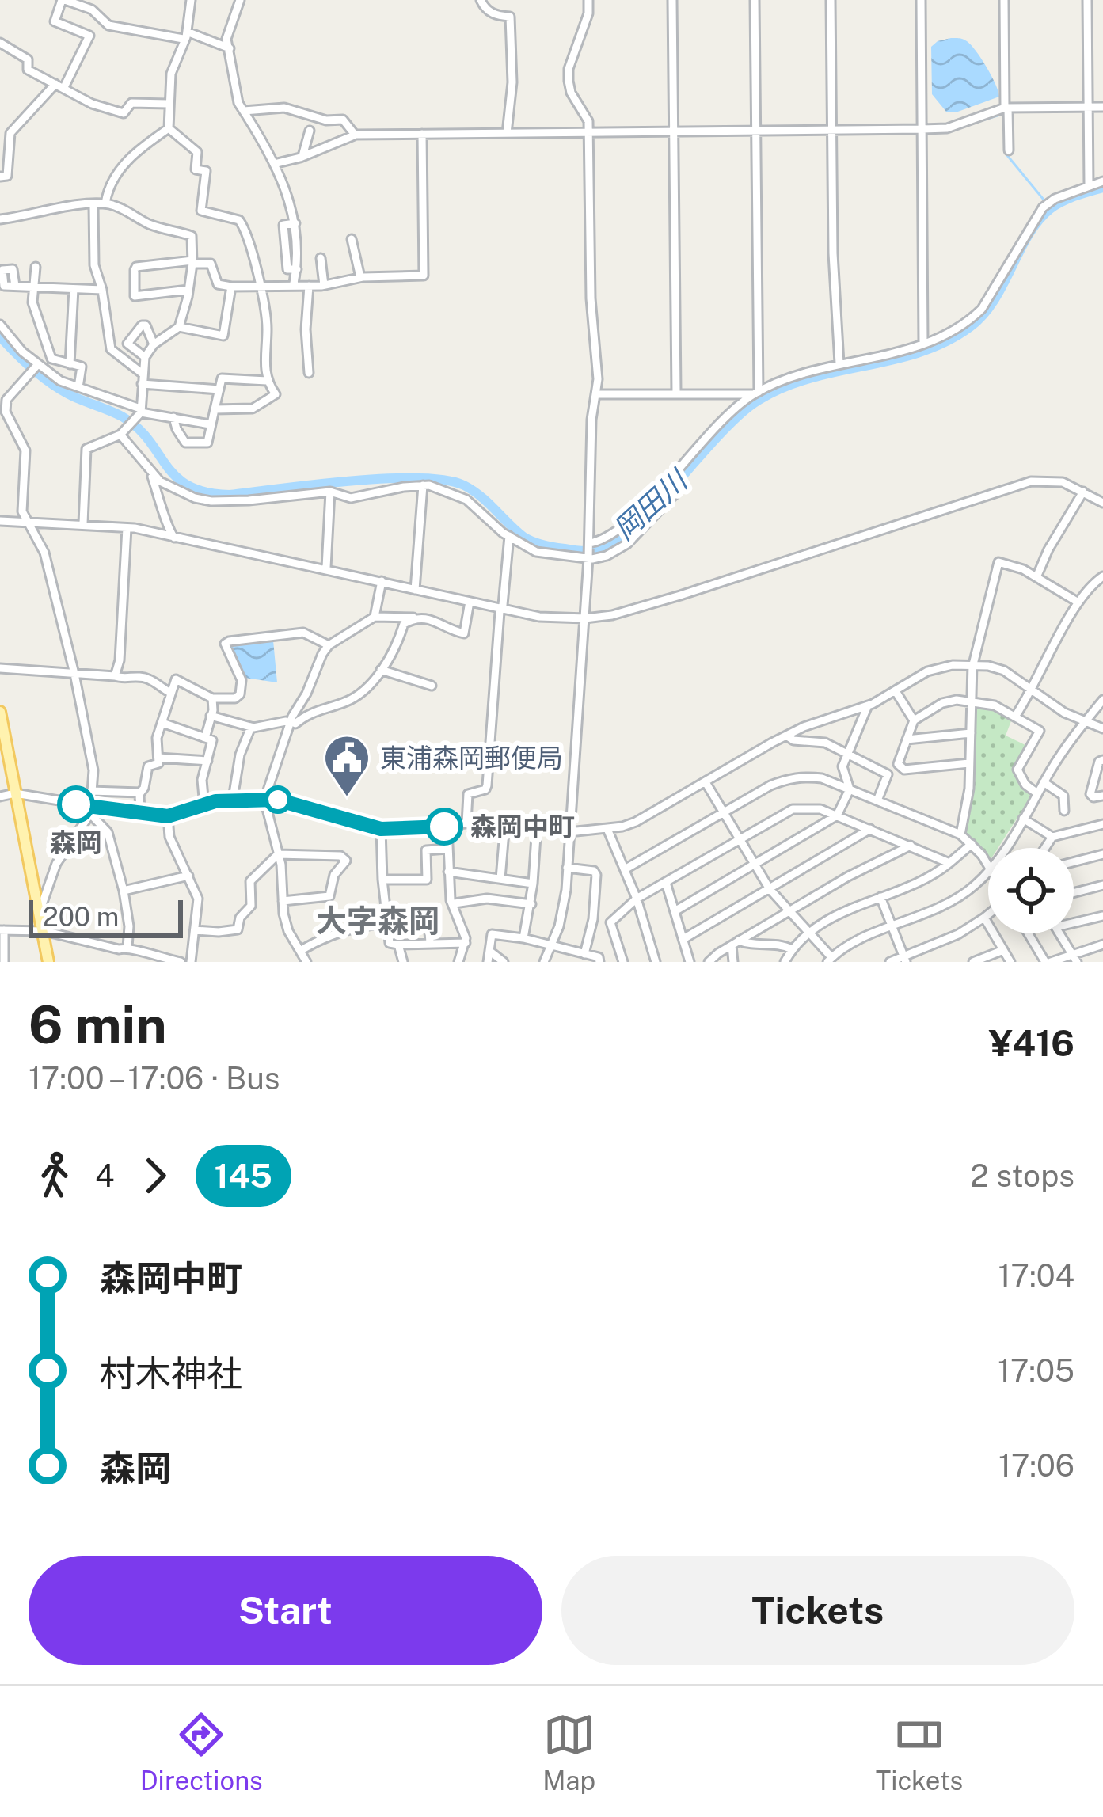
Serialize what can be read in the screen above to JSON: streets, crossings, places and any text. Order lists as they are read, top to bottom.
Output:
{
  "districts": ["大字森岡"],
  "water": ["岡田川"],
  "places": {
    "public building": ["東浦森岡郵便局"],
    "other": ["森岡", "森岡中町"]
  },
  "lines": ["bus line 145"],
  "scale_bar": "200 m",
  "page": {
    "scale": "200 m",
    "heading": ["6 min", "17:00 – 17:06 · Bus", "¥416"],
    "legs": ["4", "145", "2 stops"],
    "list": [
      {
        "name": "森岡中町",
        "value": "17:04"
      },
      {
        "name": "村木神社",
        "value": "17:05"
      },
      {
        "name": "森岡",
        "value": "17:06"
      }
    ],
    "buttons": ["Start", "Tickets"],
    "tabs": ["Directions", "Map", "Tickets"]
  }
}
